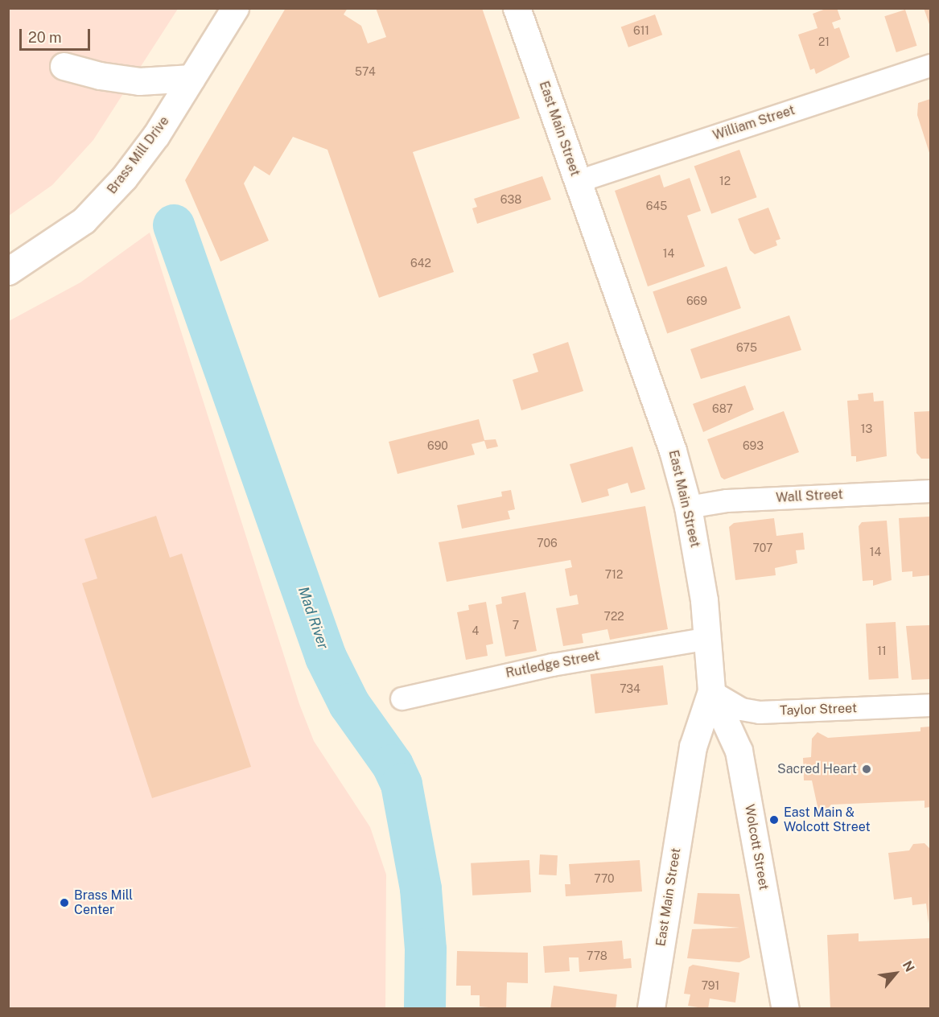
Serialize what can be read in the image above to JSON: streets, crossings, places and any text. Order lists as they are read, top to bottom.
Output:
{
  "streets": {
    "main road": ["East Main Street", "Brass Mill Drive", "Wolcott Street"],
    "street": [
      "William Street",
      "Wall Street",
      "Rutledge Street",
      "Taylor Street"
    ]
  },
  "crossings": [
    ["William Street", "East Main Street"],
    ["East Main Street", "Wall Street"],
    ["East Main Street", "Rutledge Street"],
    ["East Main Street", "Taylor Street"],
    ["East Main Street", "Wolcott Street"],
    ["Taylor Street", "Wolcott Street"]
  ],
  "water": ["Mad River"],
  "places": ["Sacred Heart", "East Main & Wolcott Street", "Brass Mill Center"],
  "house_numbers": [
    "611",
    "21",
    "574",
    "12",
    "638",
    "645",
    "14",
    "642",
    "669",
    "675",
    "687",
    "13",
    "690",
    "693",
    "706",
    "707",
    "14",
    "712",
    "722",
    "7",
    "4",
    "11",
    "734",
    "770",
    "778",
    "791"
  ],
  "scale_bar": "20 m",
  "north": "top right"
}
